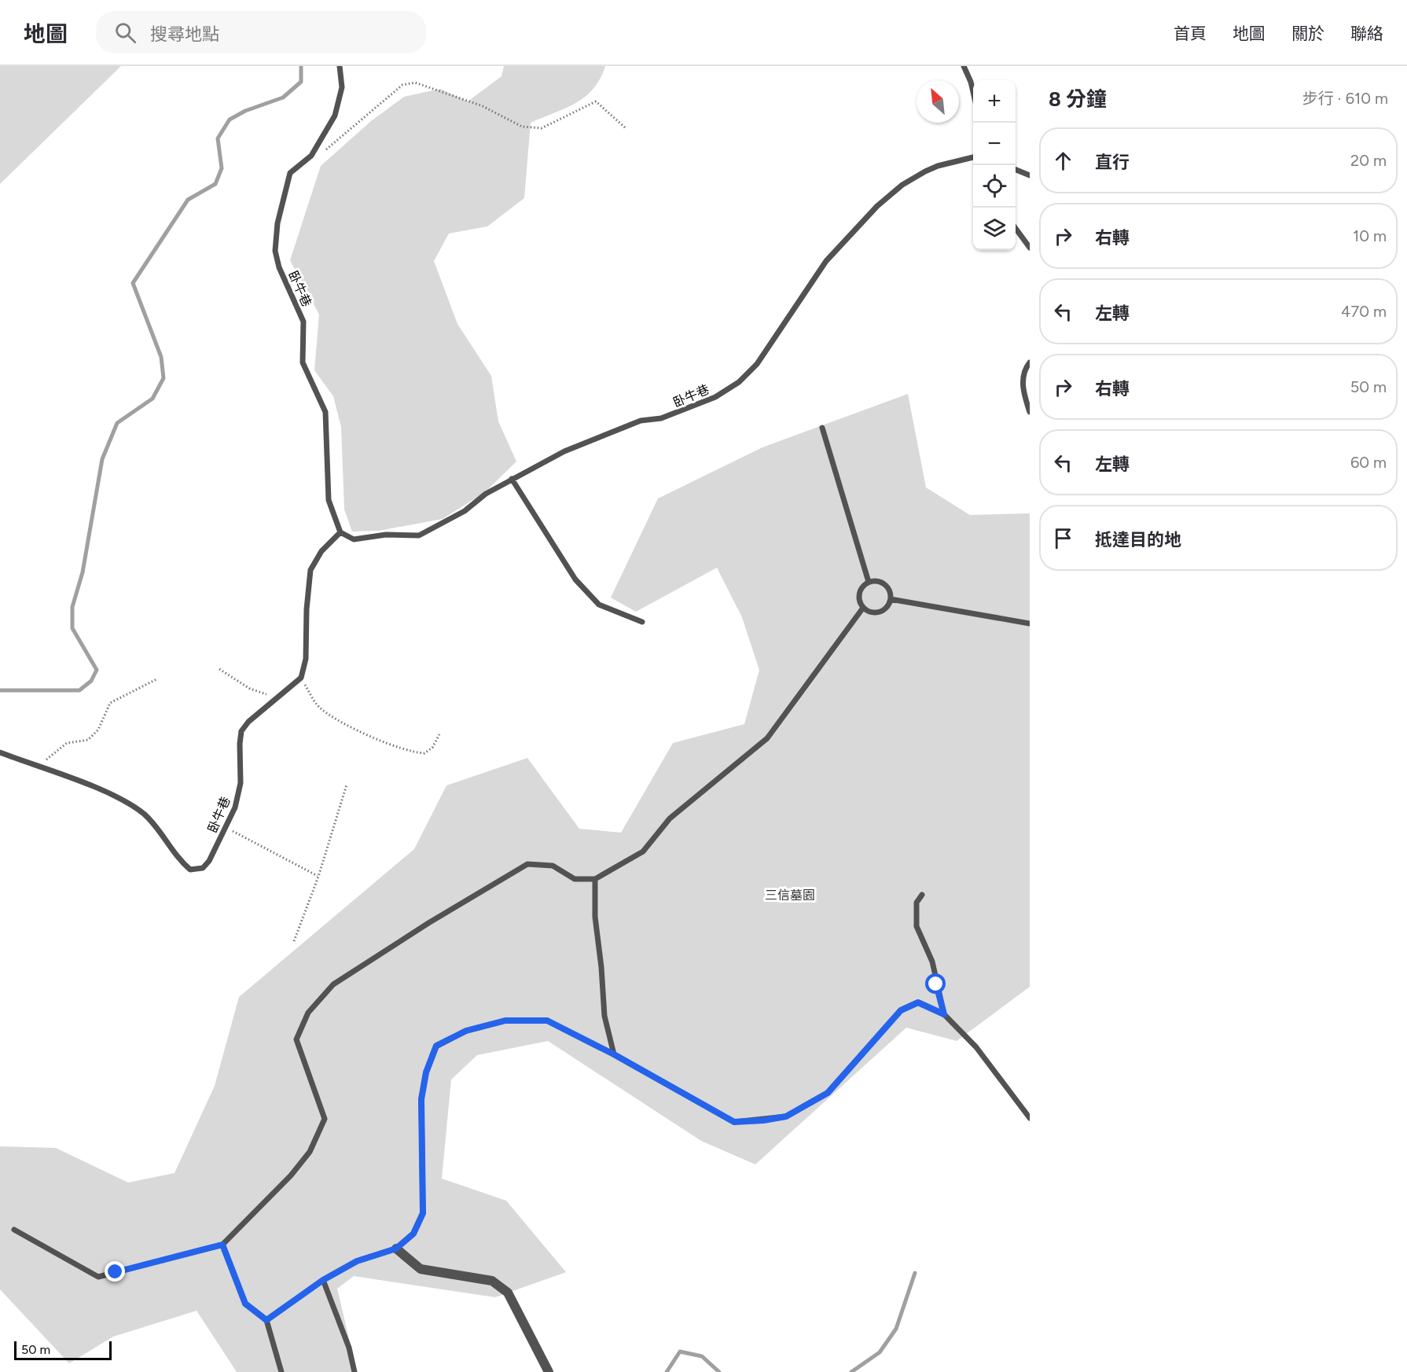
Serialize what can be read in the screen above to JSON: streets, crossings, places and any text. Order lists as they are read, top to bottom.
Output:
{
  "streets": {
    "lane": ["卧牛巷"]
  },
  "parks": ["三信墓園"],
  "scale_bar": "50 m",
  "north": "top left",
  "page": {
    "header": "地圖",
    "search": "搜尋地點",
    "nav": [
      "首頁",
      "地圖",
      "關於",
      "聯絡"
    ],
    "heading": ["8 分鐘", "步行 · 610 m"],
    "map_buttons": ["+", "−"],
    "list": [
      ["直行", "20 m"],
      ["右轉", "10 m"],
      ["左轉", "470 m"],
      ["右轉", "50 m"],
      ["左轉", "60 m"],
      "抵達目的地"
    ],
    "scale": "50 m"
  }
}
